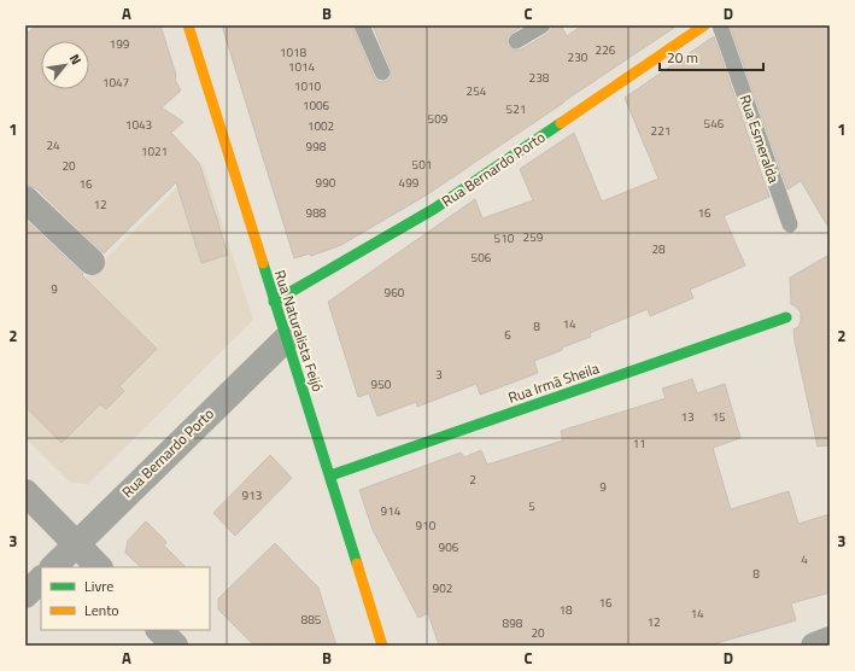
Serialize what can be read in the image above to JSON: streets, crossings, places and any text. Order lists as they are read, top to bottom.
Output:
{
  "streets": {
    "street": ["Rua Bernardo Porto", "Rua Naturalista Feijó", "Rua Irmã Sheila"],
    "lane": ["Rua Esmeralda"]
  },
  "crossings": [
    ["Rua Bernardo Porto", "Rua Naturalista Feijó"],
    ["Rua Naturalista Feijó", "Rua Irmã Sheila"]
  ],
  "house_numbers": [
    "199",
    "226",
    "1018",
    "230",
    "1014",
    "238",
    "1047",
    "1010",
    "254",
    "1006",
    "521",
    "509",
    "546",
    "1043",
    "1002",
    "221",
    "24",
    "998",
    "1021",
    "501",
    "20",
    "990",
    "499",
    "16",
    "12",
    "988",
    "16",
    "259",
    "510",
    "28",
    "506",
    "9",
    "960",
    "14",
    "8",
    "6",
    "3",
    "950",
    "13",
    "15",
    "11",
    "2",
    "9",
    "913",
    "5",
    "914",
    "910",
    "906",
    "4",
    "8",
    "902",
    "16",
    "18",
    "14",
    "885",
    "12",
    "898",
    "20"
  ],
  "legend": ["Livre", "Lento"],
  "scale_bar": "20 m",
  "north": "top right",
  "grid": {
    "columns": [
      "A",
      "B",
      "C",
      "D"
    ],
    "rows": ["1", "2", "3"]
  }
}
